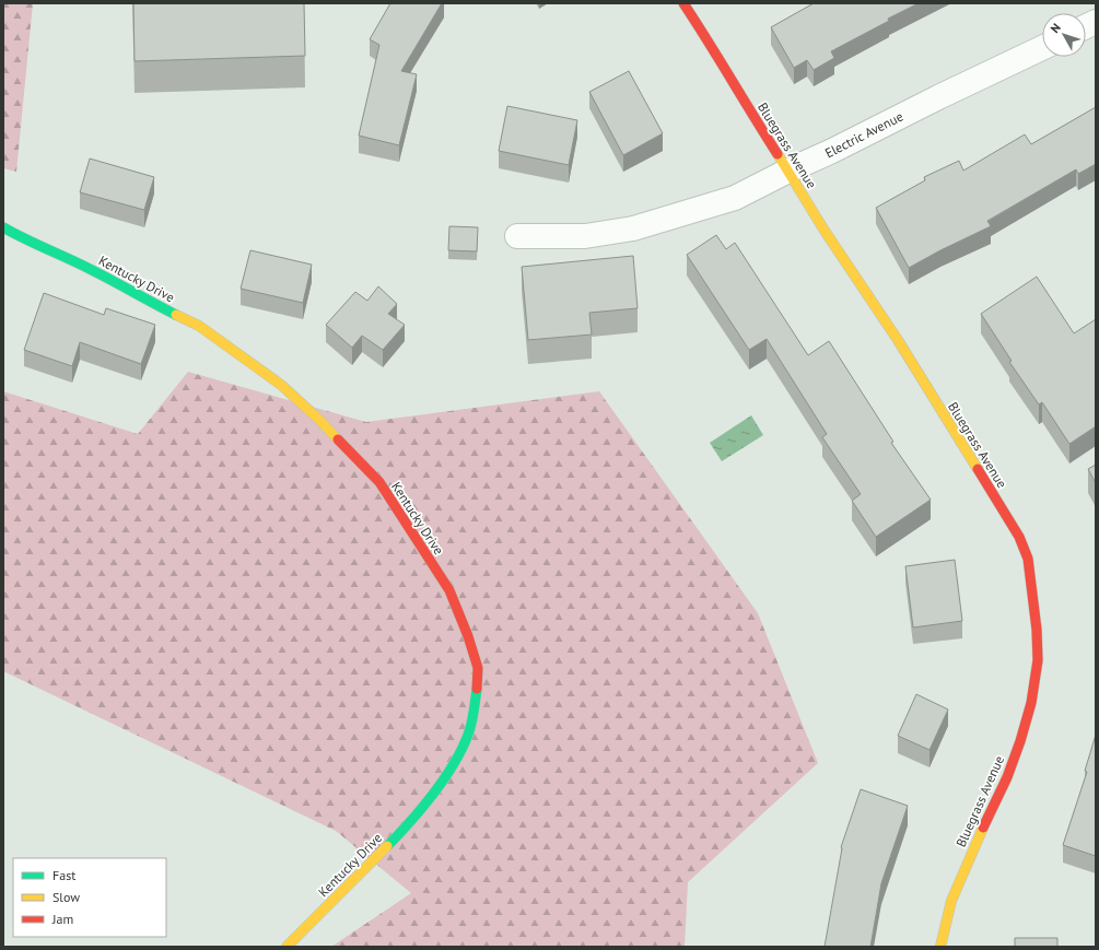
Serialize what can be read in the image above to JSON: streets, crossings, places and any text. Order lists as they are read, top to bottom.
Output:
{
  "streets": {
    "street": ["Electric Avenue", "Bluegrass Avenue", "Kentucky Drive"]
  },
  "crossings": [
    ["Electric Avenue", "Bluegrass Avenue"]
  ],
  "legend": ["Fast", "Slow", "Jam"],
  "north": "top left"
}
